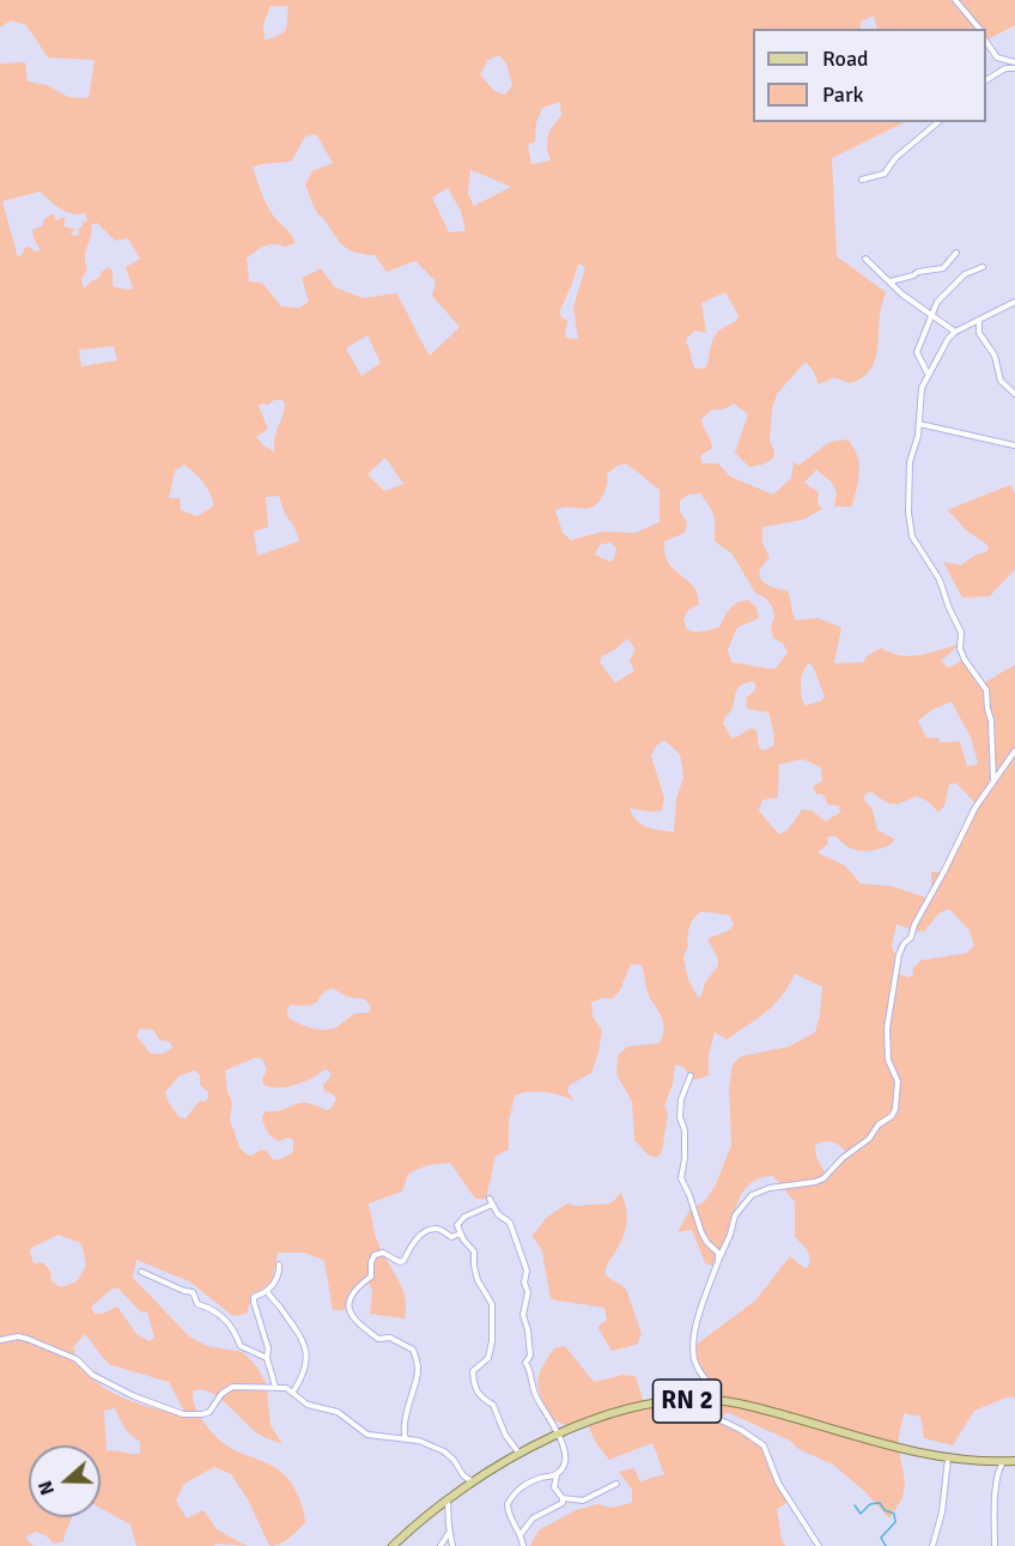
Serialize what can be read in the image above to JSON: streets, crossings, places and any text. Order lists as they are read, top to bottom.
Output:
{
  "streets": {
    "main road": ["RN 2"]
  },
  "legend": ["Road", "Park"],
  "north": "left"
}
